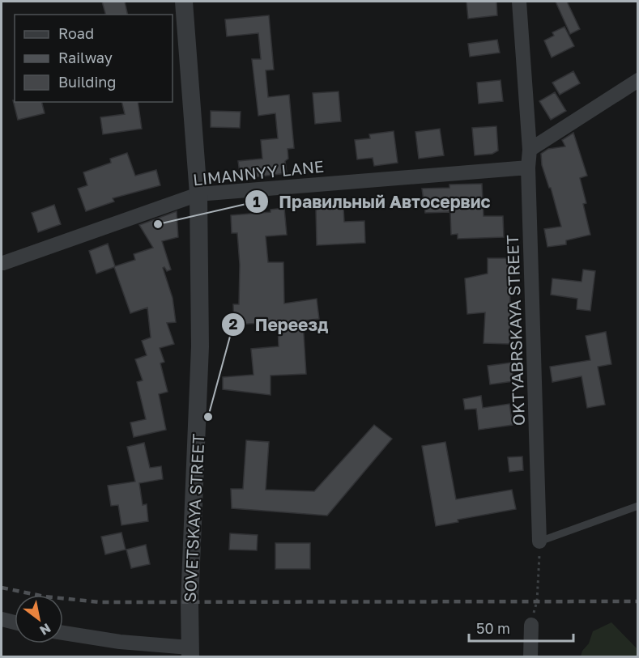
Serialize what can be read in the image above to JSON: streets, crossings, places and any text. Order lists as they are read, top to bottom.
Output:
{
  "streets": {
    "street": ["LIMANNYY LANE", "OKTYABRSKAYA STREET", "SOVETSKAYA STREET"]
  },
  "crossings": [
    ["LIMANNYY LANE", "OKTYABRSKAYA STREET"],
    ["LIMANNYY LANE", "SOVETSKAYA STREET"]
  ],
  "places": ["Правильный Автосервис", "Переезд"],
  "legend": ["Road", "Railway", "Building"],
  "scale_bar": "50 m",
  "north": "bottom right"
}
